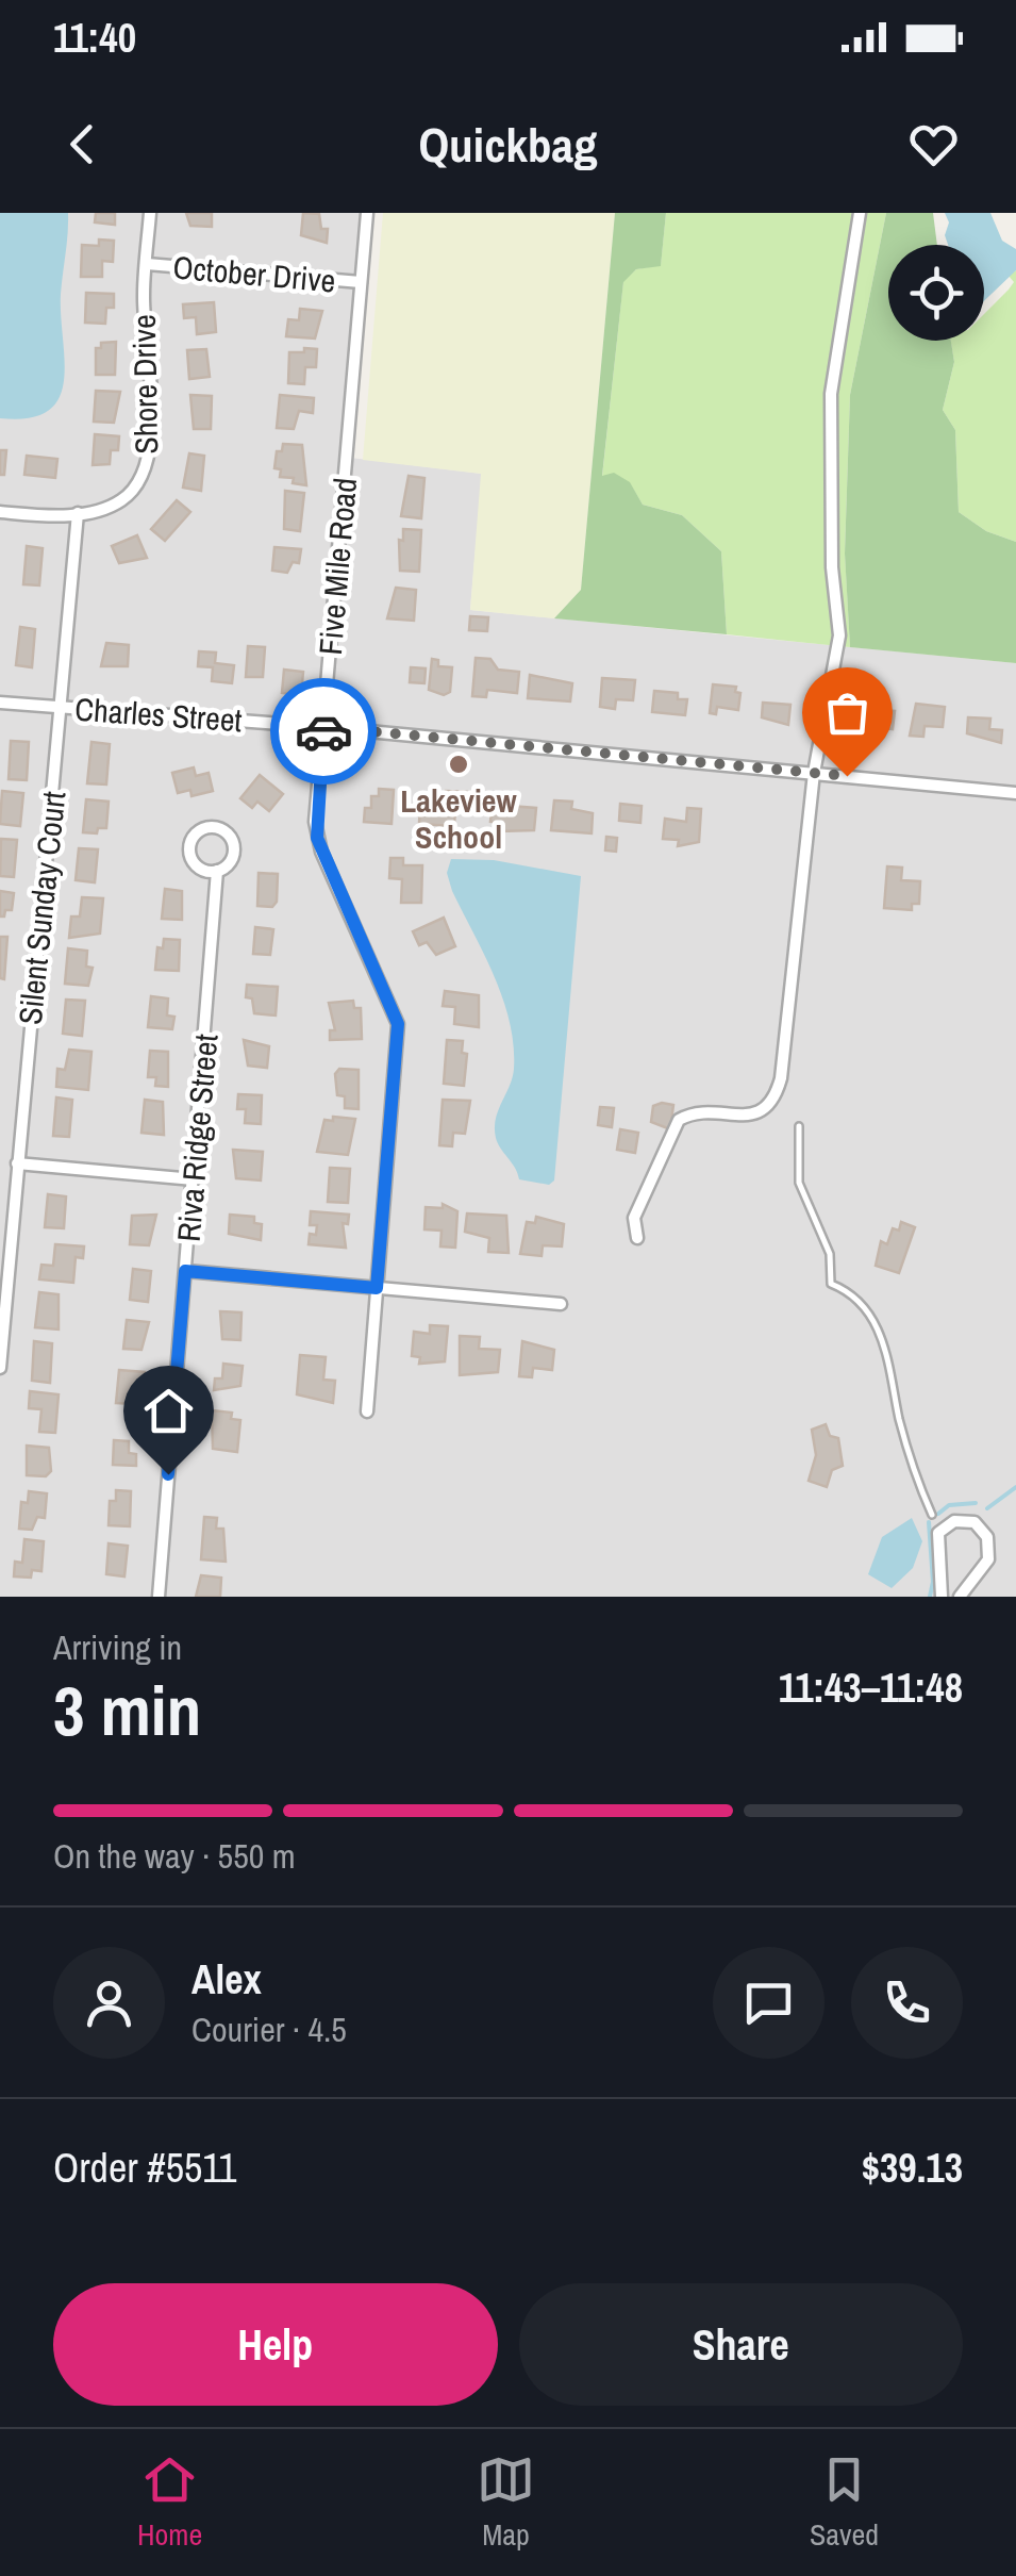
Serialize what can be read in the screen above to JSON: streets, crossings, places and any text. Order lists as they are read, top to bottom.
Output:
{
  "streets": {
    "street": [
      "October Drive",
      "Shore Drive",
      "Five Mile Road",
      "Charles Street",
      "Silent Sunday Court",
      "Riva Ridge Street"
    ]
  },
  "crossings": [
    ["October Drive", "Shore Drive"],
    ["October Drive", "Five Mile Road"],
    ["Shore Drive", "Silent Sunday Court"],
    ["Five Mile Road", "Charles Street"],
    ["Charles Street", "Silent Sunday Court"]
  ],
  "places": ["Lakeview School"],
  "page": {
    "status": "11:40",
    "header": "Quickbag",
    "heading": ["3 min", "Arriving in", "11:43–11:48"],
    "panel": [
      "Alex",
      "Courier · 4.5",
      "Order #5511",
      "$39.13"
    ],
    "bar": "On the way · 550 m",
    "buttons": ["Help", "Share"],
    "tabs": ["Home", "Map", "Saved"]
  }
}
